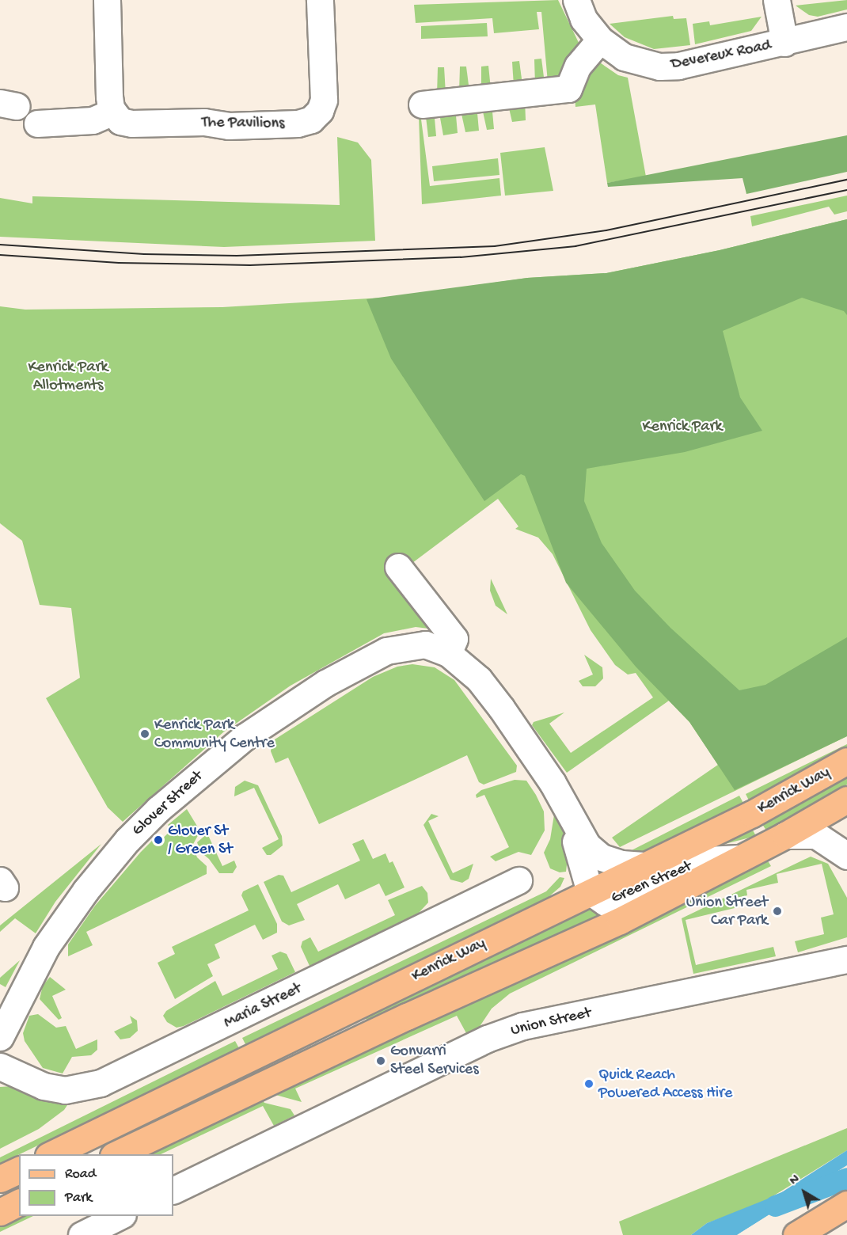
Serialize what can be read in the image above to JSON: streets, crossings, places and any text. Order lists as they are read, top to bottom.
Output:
{
  "streets": {
    "main road": ["Kenrick Way"],
    "street": [
      "Devereux Road",
      "The Pavilions",
      "Glover Street",
      "Green Street",
      "Maria Street",
      "Union Street"
    ]
  },
  "crossings": [
    ["Kenrick Way", "Green Street"],
    ["Glover Street", "Green Street"]
  ],
  "parks": ["Kenrick Park Allotments", "Kenrick Park"],
  "places": [
    "Kenrick Park Community Centre",
    "Glover St / Green St",
    "Union Street Car Park",
    "Gonvarri Steel Services",
    "Quick Reach Powered Access Hire"
  ],
  "legend": ["Road", "Park"],
  "north": "top left"
}
